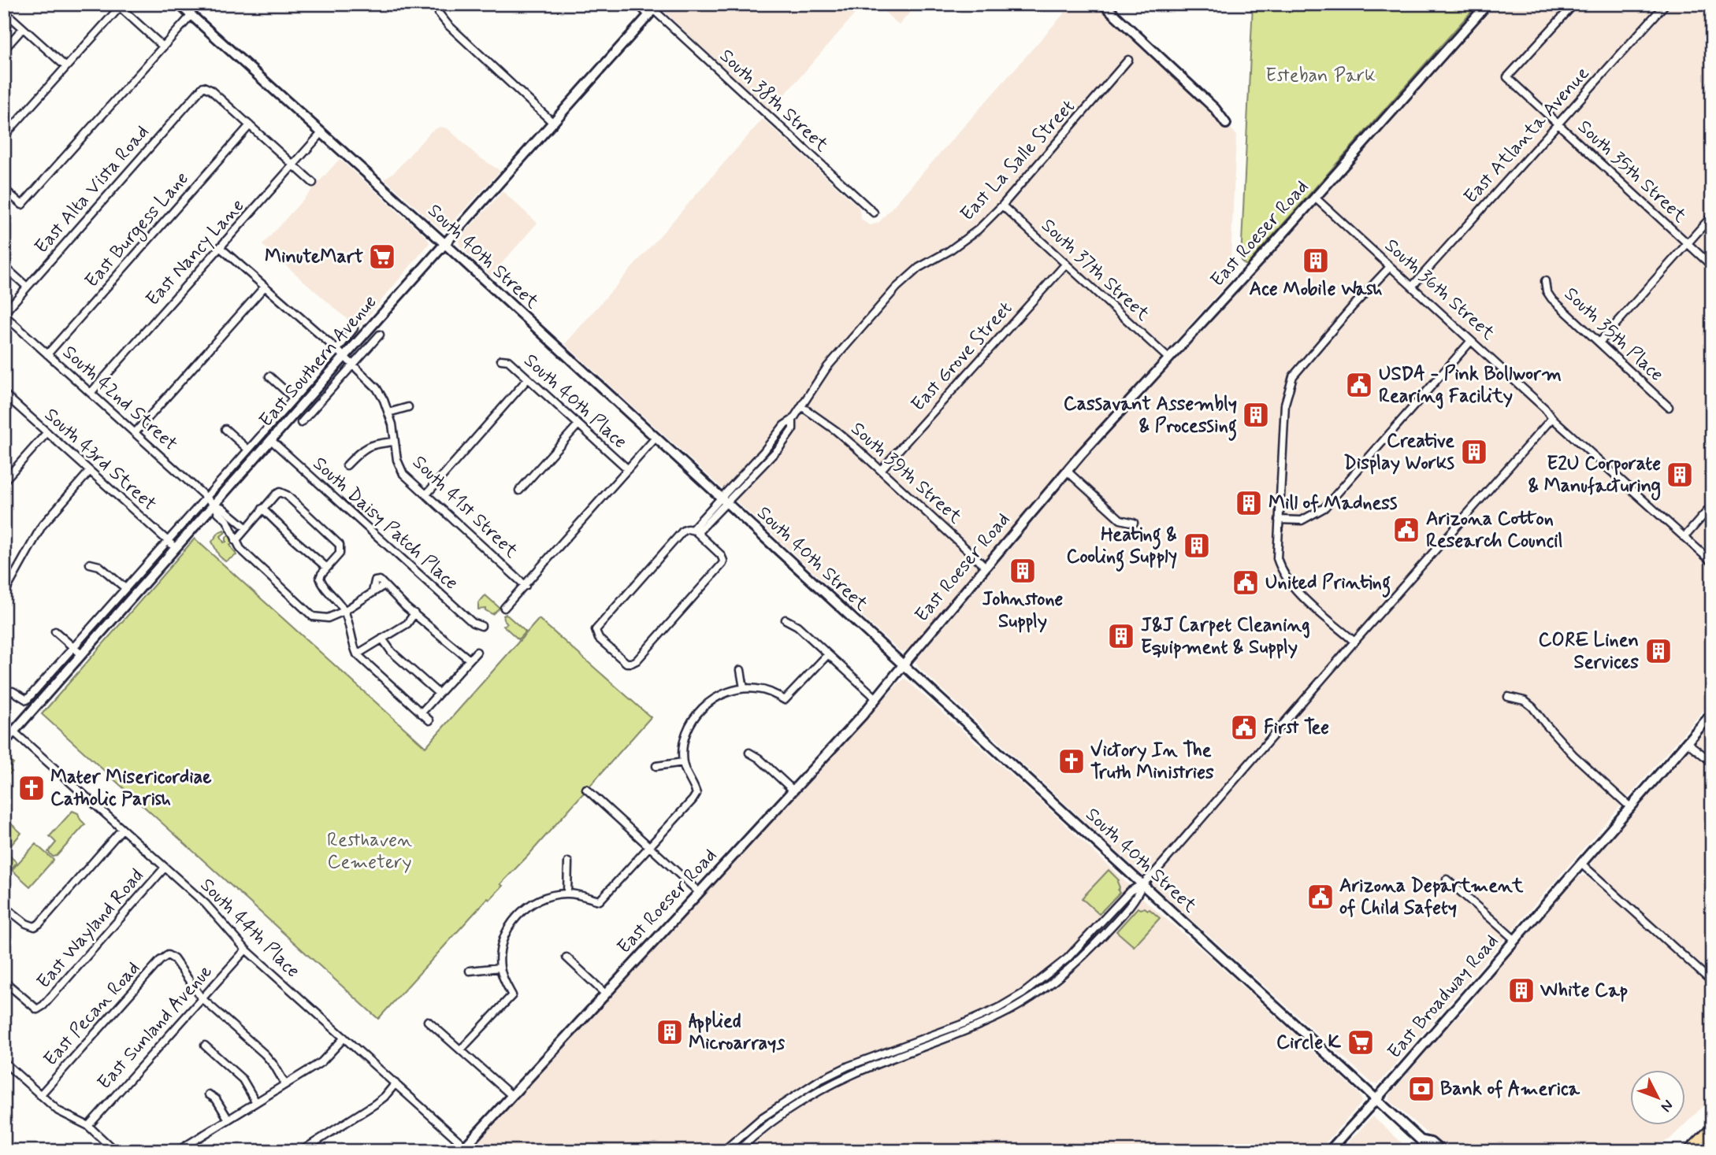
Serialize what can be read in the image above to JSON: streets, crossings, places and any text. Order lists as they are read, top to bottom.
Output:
{
  "streets": {
    "main road": [
      "East Roeser Road",
      "South 40th Street",
      "East Southern Avenue",
      "East Broadway Road"
    ],
    "street": [
      "South 38th Street",
      "East Atlanta Avenue",
      "East La Salle Street",
      "South 35th Street",
      "East Alta Vista Road",
      "East Burgess Lane",
      "East Nancy Lane",
      "South 37th Street",
      "South 36th Street",
      "South 35th Place",
      "East Grove Street",
      "South 42nd Street",
      "South 40th Place",
      "South 43rd Street",
      "South 39th Street",
      "South 41st Street",
      "South Daisy Patch Place",
      "South 44th Place",
      "East Wayland Road",
      "East Pecan Road",
      "East Sunland Avenue"
    ]
  },
  "crossings": [
    ["South 38th Street", "East Southern Avenue"],
    ["East Atlanta Avenue", "South 35th Street"],
    ["East Atlanta Avenue", "South 36th Street"],
    ["East La Salle Street", "South 40th Street"],
    ["East La Salle Street", "South 37th Street"],
    ["East La Salle Street", "South 39th Street"],
    ["East Alta Vista Road", "East Burgess Lane"],
    ["East Alta Vista Road", "South 42nd Street"],
    ["East Burgess Lane", "South 42nd Street"],
    ["East Roeser Road", "South 40th Street"],
    ["East Roeser Road", "South 37th Street"],
    ["East Roeser Road", "South 36th Street"],
    ["East Roeser Road", "South 39th Street"],
    ["East Roeser Road", "South 44th Place"],
    ["East Nancy Lane", "South 40th Street"],
    ["East Nancy Lane", "South 42nd Street"],
    ["East Nancy Lane", "South 41st Street"],
    ["South 40th Street", "East Southern Avenue"],
    ["South 40th Street", "East Broadway Road"],
    ["South 37th Street", "East Grove Street"],
    ["East Grove Street", "South 39th Street"],
    ["East Southern Avenue", "South 42nd Street"],
    ["East Southern Avenue", "South 43rd Street"],
    ["East Southern Avenue", "South 41st Street"],
    ["East Southern Avenue", "South Daisy Patch Place"],
    ["East Southern Avenue", "South 44th Place"],
    ["South 44th Place", "East Wayland Road"],
    ["South 44th Place", "East Sunland Avenue"],
    ["East Pecan Road", "East Sunland Avenue"]
  ],
  "parks": ["Esteban Park", "Resthaven Cemetery"],
  "places": {
    "supermarket": ["MinuteMart", "Circle K"],
    "building": [
      "Ace Mobile Wash",
      "Cassavant Assembly & Processing",
      "Creative Display Works",
      "E2U Corporate & Manufacturing",
      "Mill of Madness",
      "Heating & Cooling Supply",
      "Johnstone Supply",
      "J&J Carpet Cleaning Equipment & Supply",
      "CORE Linen Services",
      "White Cap",
      "Applied Microarrays"
    ],
    "public building": [
      "USDA - Pink Bollworm Rearing Facility",
      "Arizona Cotton Research Council",
      "United Printing",
      "First Tee",
      "Arizona Department of Child Safety"
    ],
    "church": ["Victory In The Truth Ministries", "Mater Misericordiae Catholic Parish"],
    "bank": ["Bank of America"]
  },
  "north": "bottom right"
}
